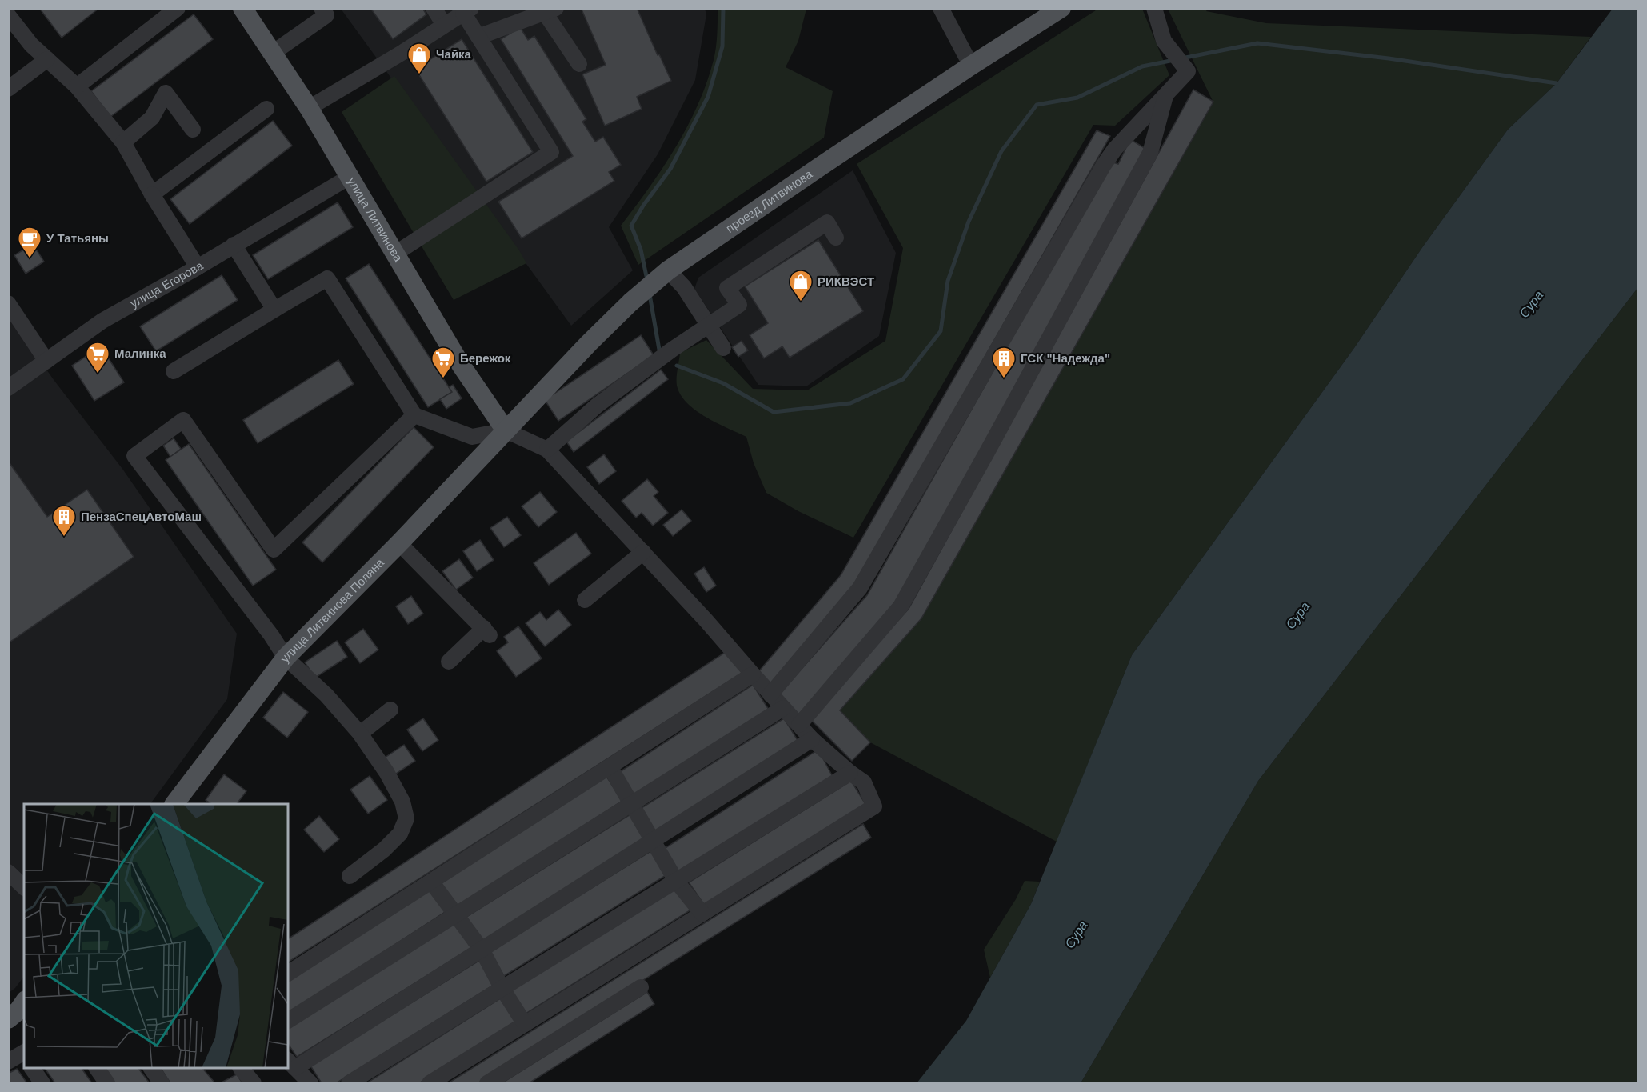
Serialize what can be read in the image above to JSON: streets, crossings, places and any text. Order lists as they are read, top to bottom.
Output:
{
  "streets": {
    "main road": ["проезд Литвинова", "улица Литвинова", "улица Литвинова Поляна"],
    "street": ["улица Егорова"]
  },
  "crossings": [
    ["проезд Литвинова", "улица Литвинова"],
    ["проезд Литвинова", "улица Литвинова Поляна"],
    ["улица Литвинова", "улица Егорова"],
    ["улица Литвинова", "улица Литвинова Поляна"]
  ],
  "water": ["Сура"],
  "places": {
    "shop": ["Чайка", "РИКВЭСТ"],
    "cafe": ["У Татьяны"],
    "supermarket": ["Малинка", "Бережок"],
    "building": ["ГСК \"Надежда\"", "ПензаСпецАвтоМаш"]
  }
}
